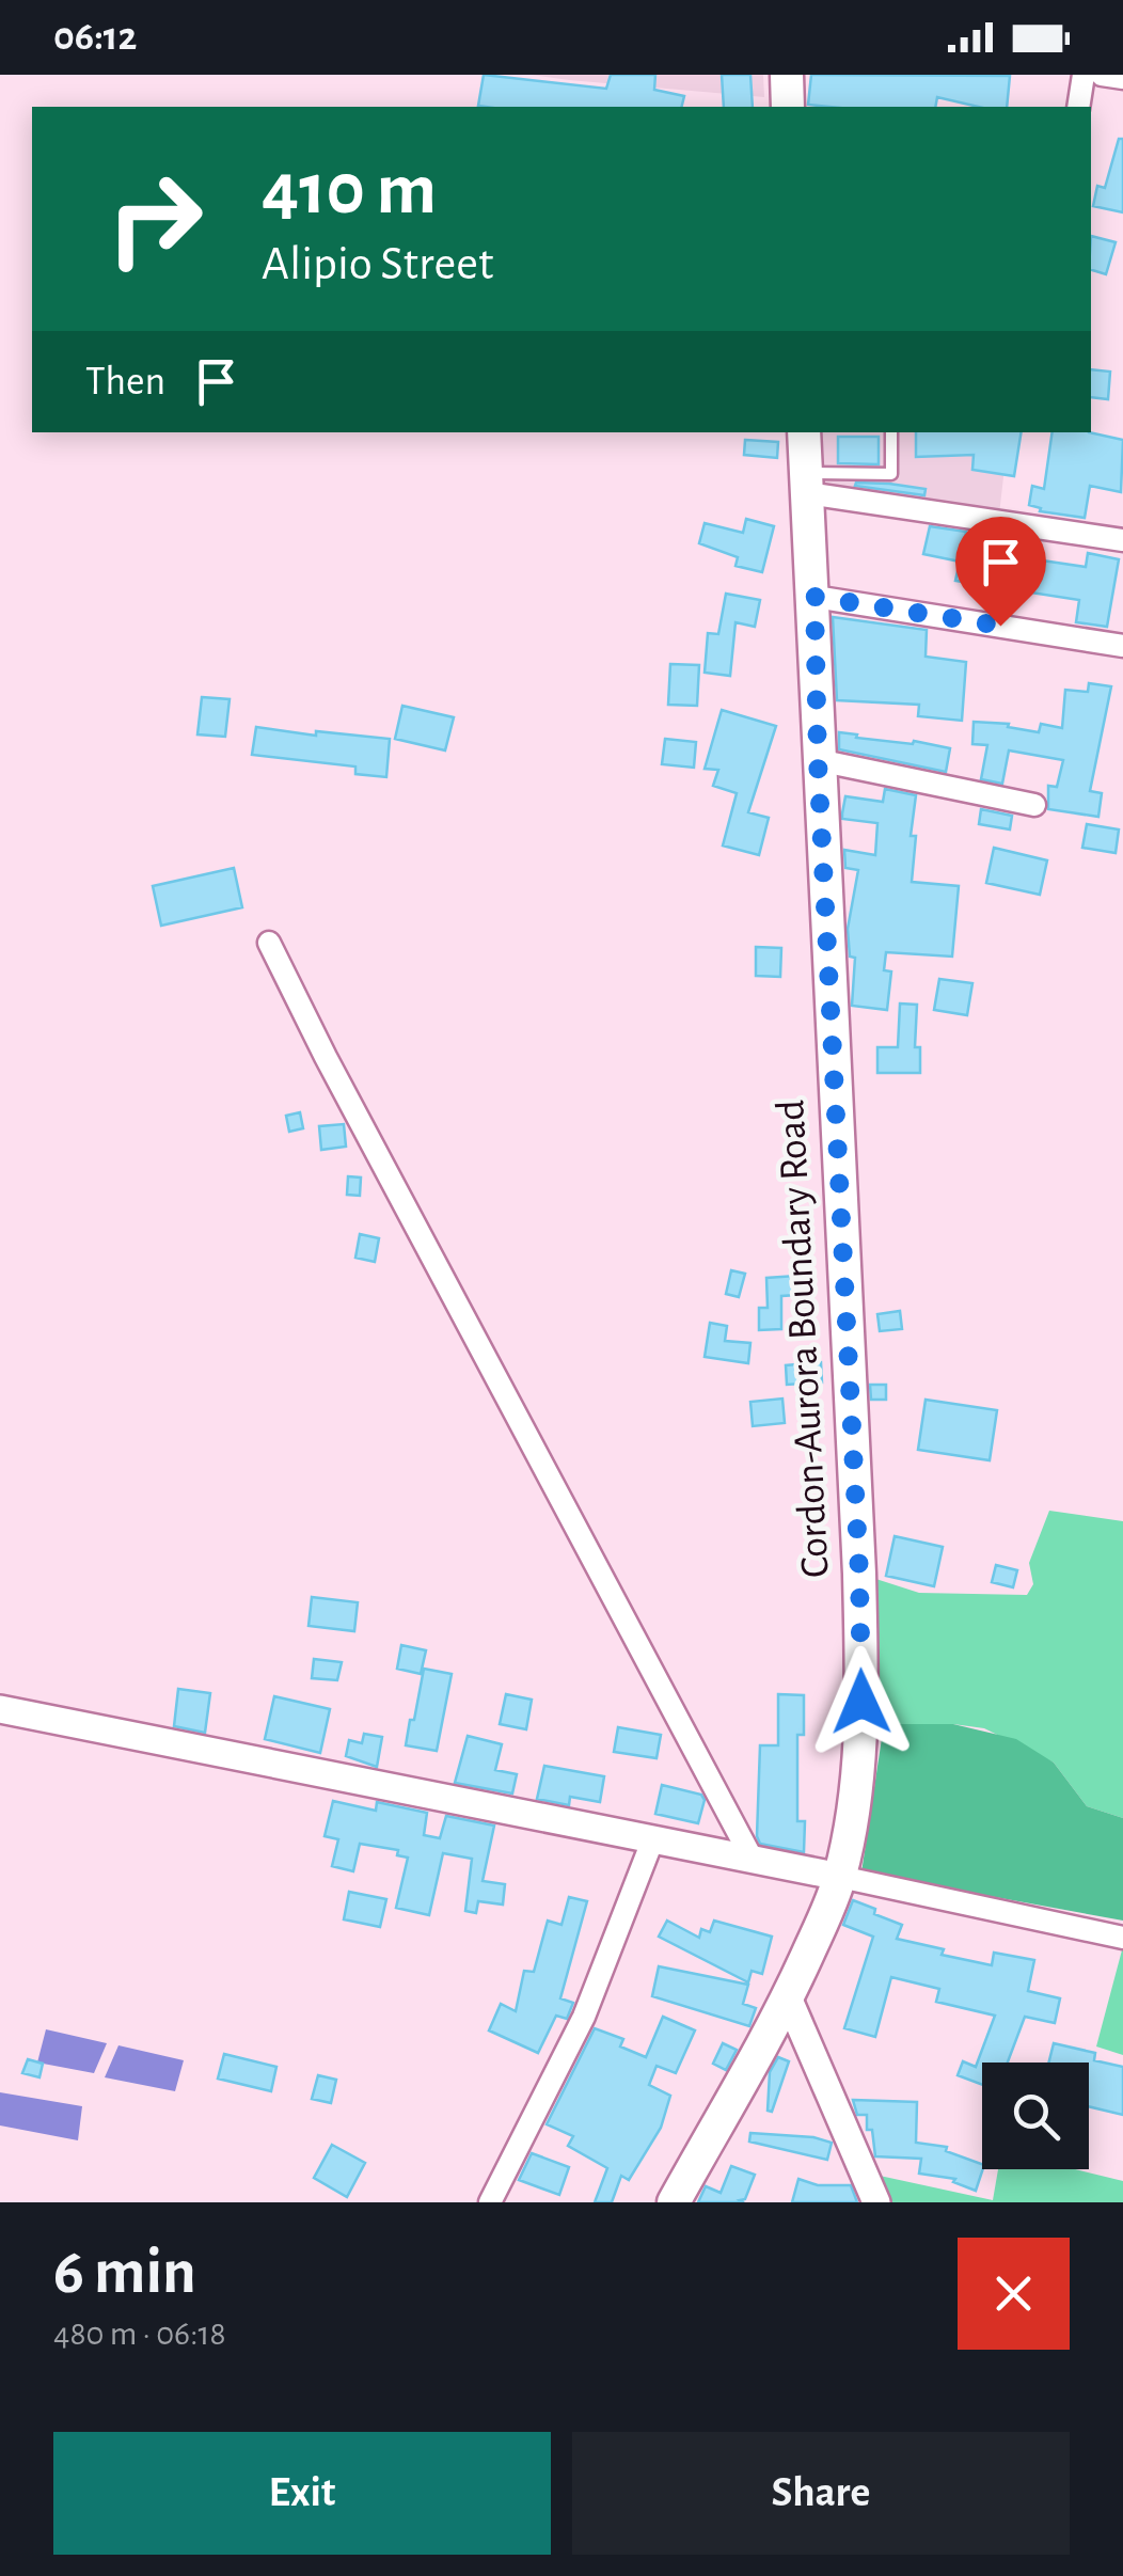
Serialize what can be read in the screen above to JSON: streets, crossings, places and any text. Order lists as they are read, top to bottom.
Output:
{
  "streets": {
    "main road": ["Cordon-Aurora Boundary Road"]
  },
  "page": {
    "status": "06:12",
    "turn": ["410 m", "Alipio Street"],
    "then": "Then",
    "heading": ["6 min", "480 m · 06:18"],
    "buttons": ["Exit", "Share"]
  }
}
